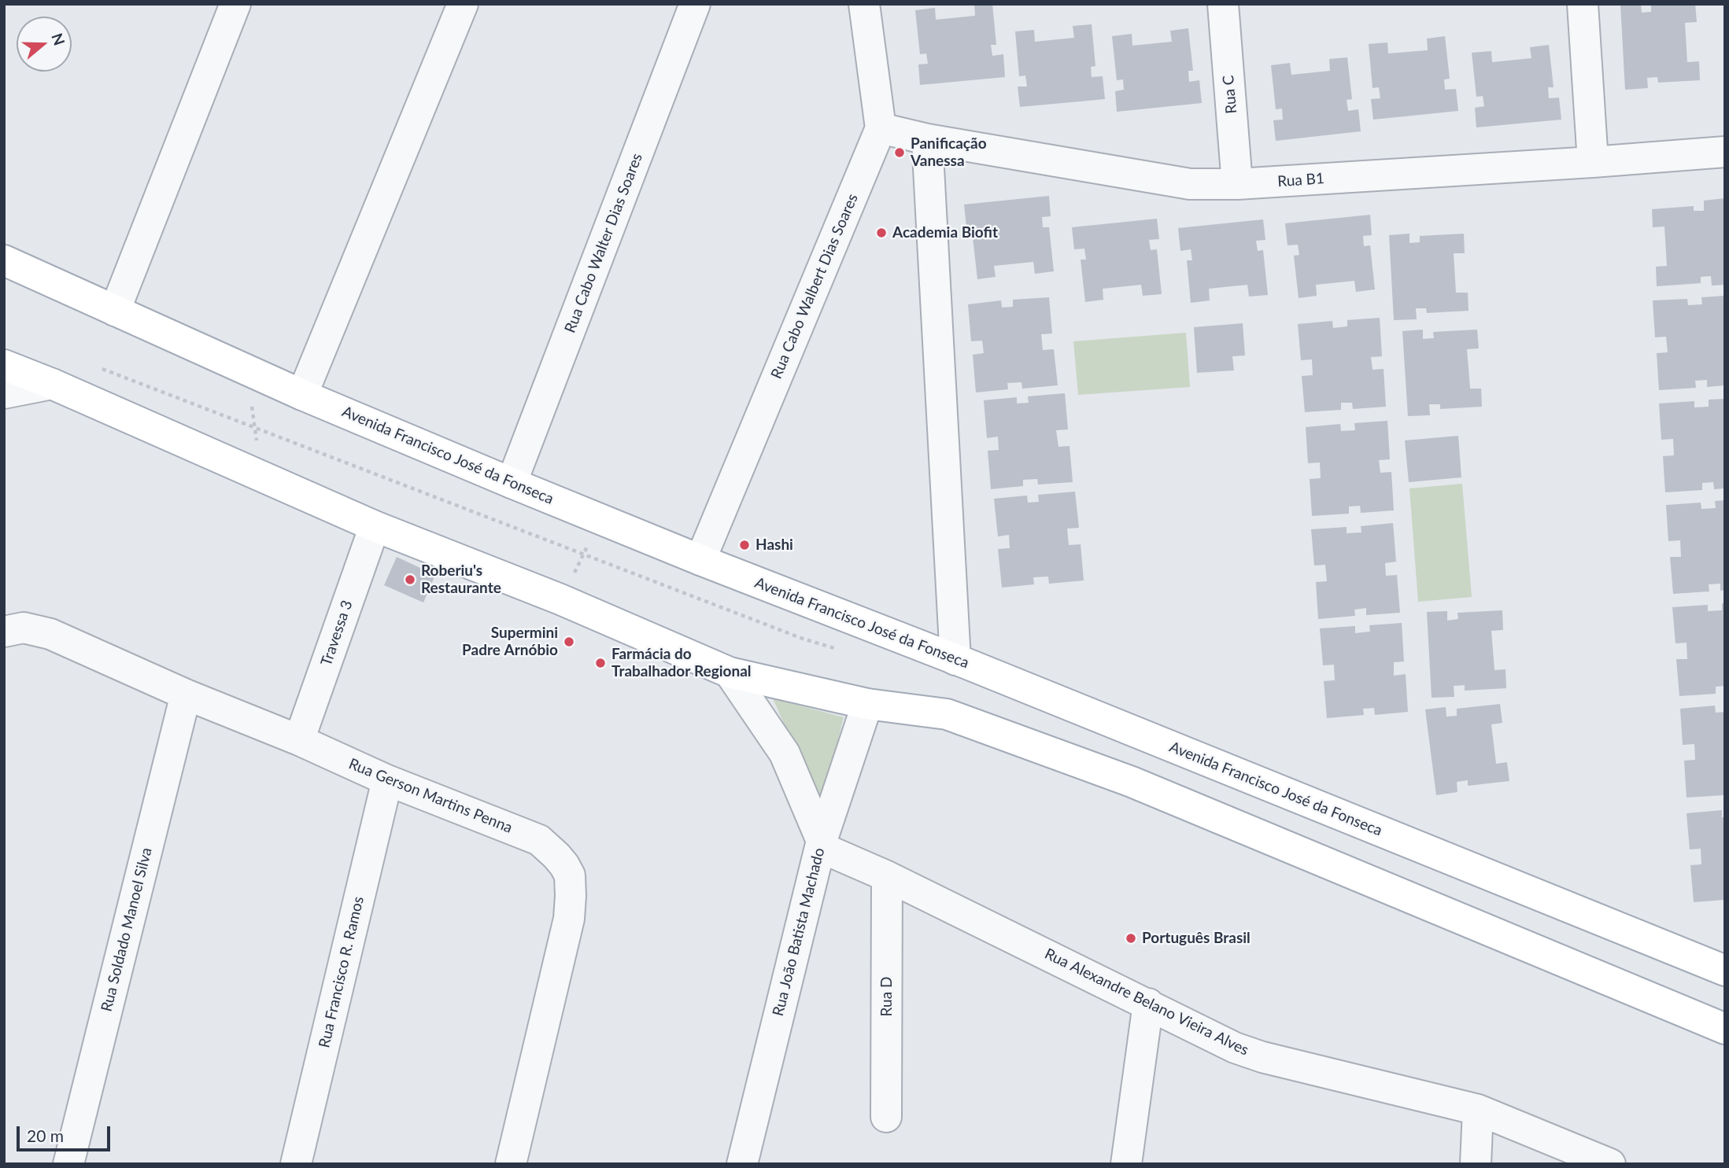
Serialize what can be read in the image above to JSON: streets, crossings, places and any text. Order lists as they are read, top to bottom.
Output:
{
  "streets": {
    "main road": ["Avenida Francisco José da Fonseca"],
    "street": [
      "Rua C",
      "Rua B1",
      "Rua Cabo Walter Dias Soares",
      "Rua Cabo Walbert Dias Soares",
      "Travessa 3",
      "Rua Gerson Martins Penna",
      "Rua Soldado Manoel Silva",
      "Rua João Batista Machado",
      "Rua Francisco R. Ramos",
      "Rua D",
      "Rua Alexandre Belano Vieira Alves"
    ]
  },
  "crossings": [
    ["Rua C", "Rua B1"],
    ["Rua B1", "Rua Cabo Walbert Dias Soares"],
    ["Rua Cabo Walter Dias Soares", "Avenida Francisco José da Fonseca"],
    ["Rua Cabo Walbert Dias Soares", "Avenida Francisco José da Fonseca"],
    ["Travessa 3", "Rua Gerson Martins Penna"],
    ["Rua Gerson Martins Penna", "Rua Soldado Manoel Silva"],
    ["Rua Gerson Martins Penna", "Rua Francisco R. Ramos"],
    ["Rua João Batista Machado", "Rua Alexandre Belano Vieira Alves"],
    ["Rua D", "Rua Alexandre Belano Vieira Alves"]
  ],
  "places": [
    "Panificação Vanessa",
    "Academia Biofit",
    "Hashi",
    "Roberiu's Restaurante",
    "Supermini Padre Arnóbio",
    "Farmácia do Trabalhador Regional",
    "Português Brasil"
  ],
  "scale_bar": "20 m",
  "north": "right"
}
